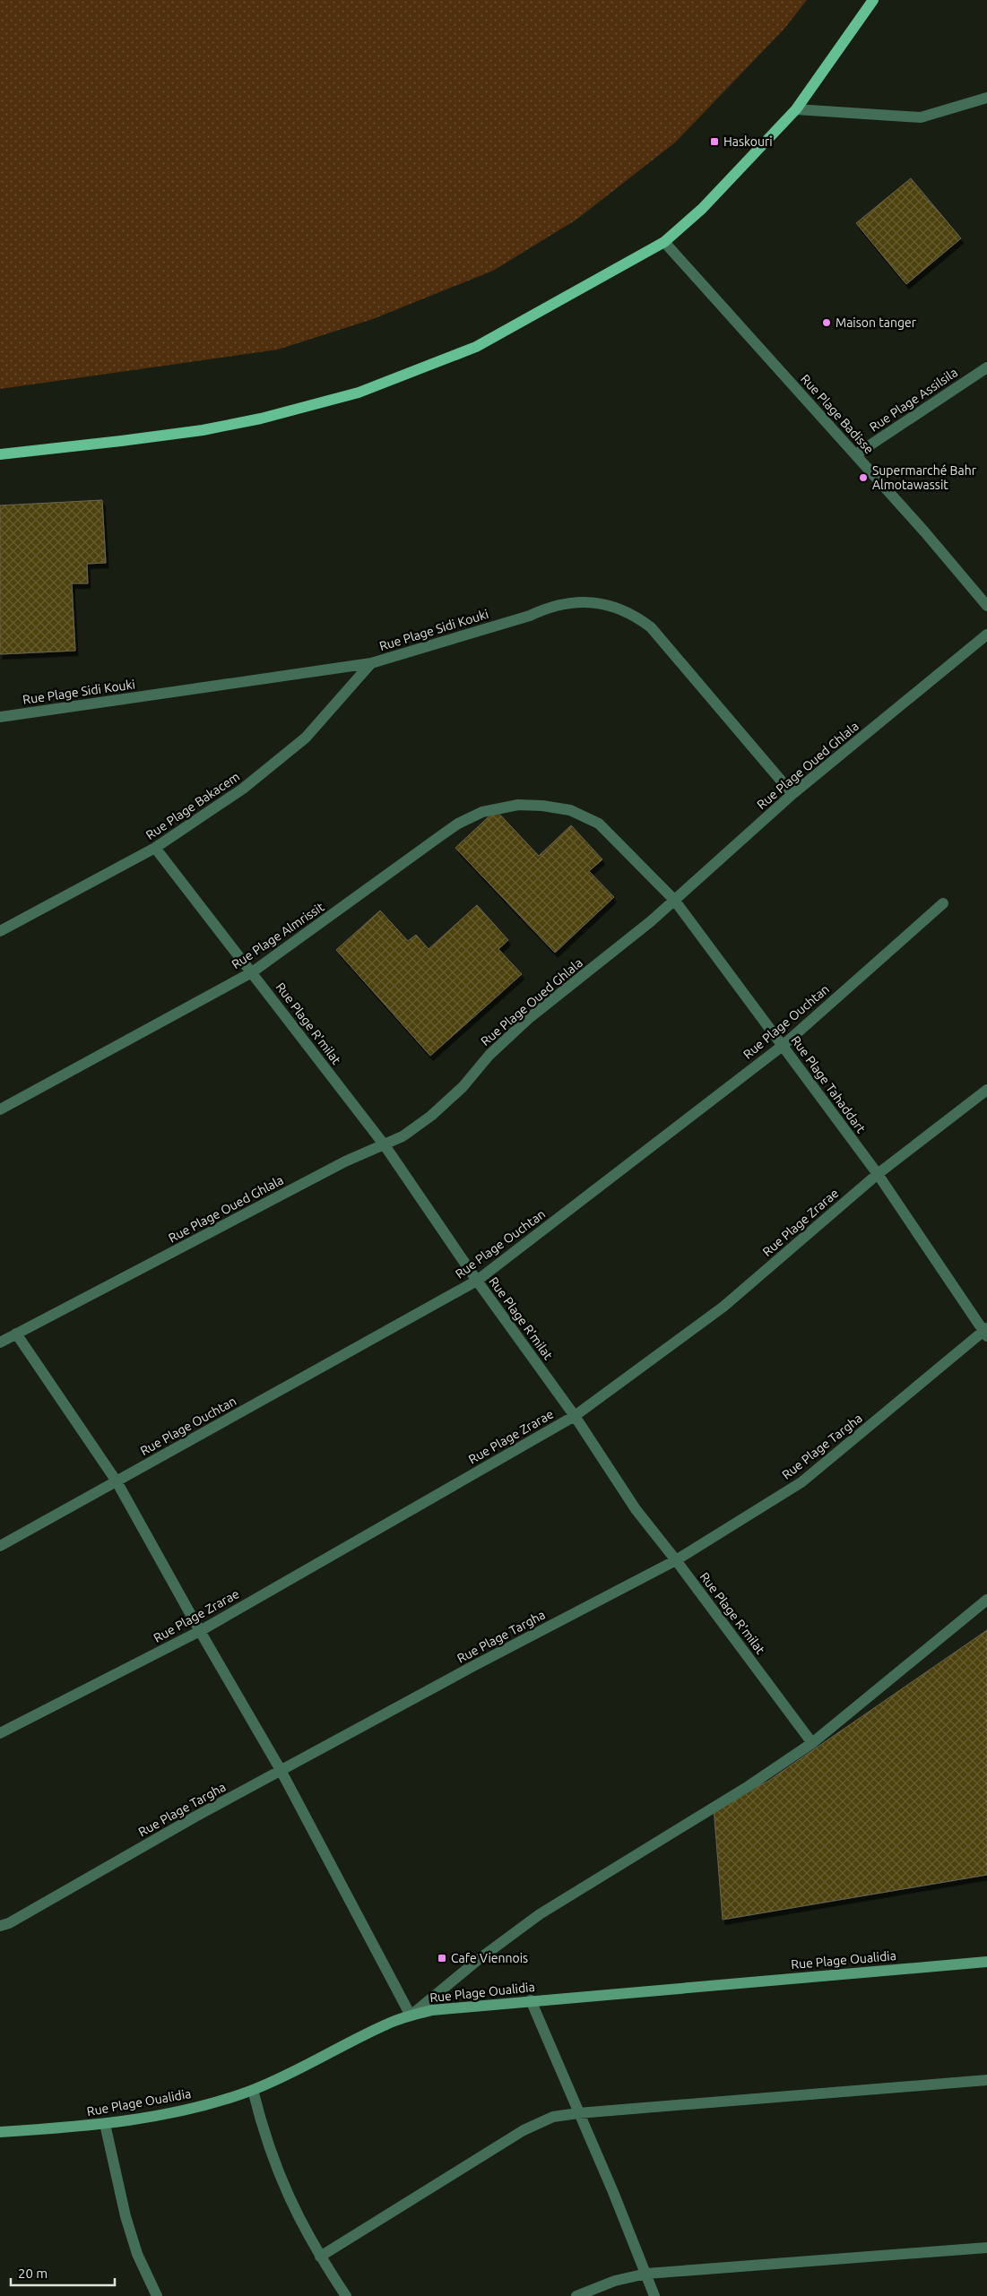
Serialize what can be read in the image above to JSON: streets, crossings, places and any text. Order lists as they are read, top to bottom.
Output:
{
  "streets": {
    "street": [
      "Rue Plage Assilsila",
      "Rue Plage Badisse",
      "Rue Plage Sidi Kouki",
      "Rue Plage Oued Ghlala",
      "Rue Plage Bakacem",
      "Rue Plage Almrissit",
      "Rue Plage Ouchtan",
      "Rue Plage R'milat",
      "Rue Plage Tahaddart",
      "Rue Plage Zrarae",
      "Rue Plage Targha",
      "Rue Plage Oualidia"
    ]
  },
  "crossings": [
    ["Rue Plage Assilsila", "Rue Plage Badisse"],
    ["Rue Plage Sidi Kouki", "Rue Plage Oued Ghlala"],
    ["Rue Plage Sidi Kouki", "Rue Plage Bakacem"],
    ["Rue Plage Oued Ghlala", "Rue Plage R'milat"],
    ["Rue Plage Oued Ghlala", "Rue Plage Tahaddart"],
    ["Rue Plage Bakacem", "Rue Plage R'milat"],
    ["Rue Plage Almrissit", "Rue Plage R'milat"],
    ["Rue Plage Almrissit", "Rue Plage Tahaddart"],
    ["Rue Plage Ouchtan", "Rue Plage R'milat"],
    ["Rue Plage Ouchtan", "Rue Plage Tahaddart"],
    ["Rue Plage R'milat", "Rue Plage Zrarae"],
    ["Rue Plage R'milat", "Rue Plage Targha"],
    ["Rue Plage Tahaddart", "Rue Plage Zrarae"],
    ["Rue Plage Tahaddart", "Rue Plage Targha"]
  ],
  "places": {
    "transit": ["Haskouri", "Cafe Viennois"],
    "other": ["Maison tanger", "Supermarché Bahr Almotawassit"]
  },
  "scale_bar": "20 m"
}
